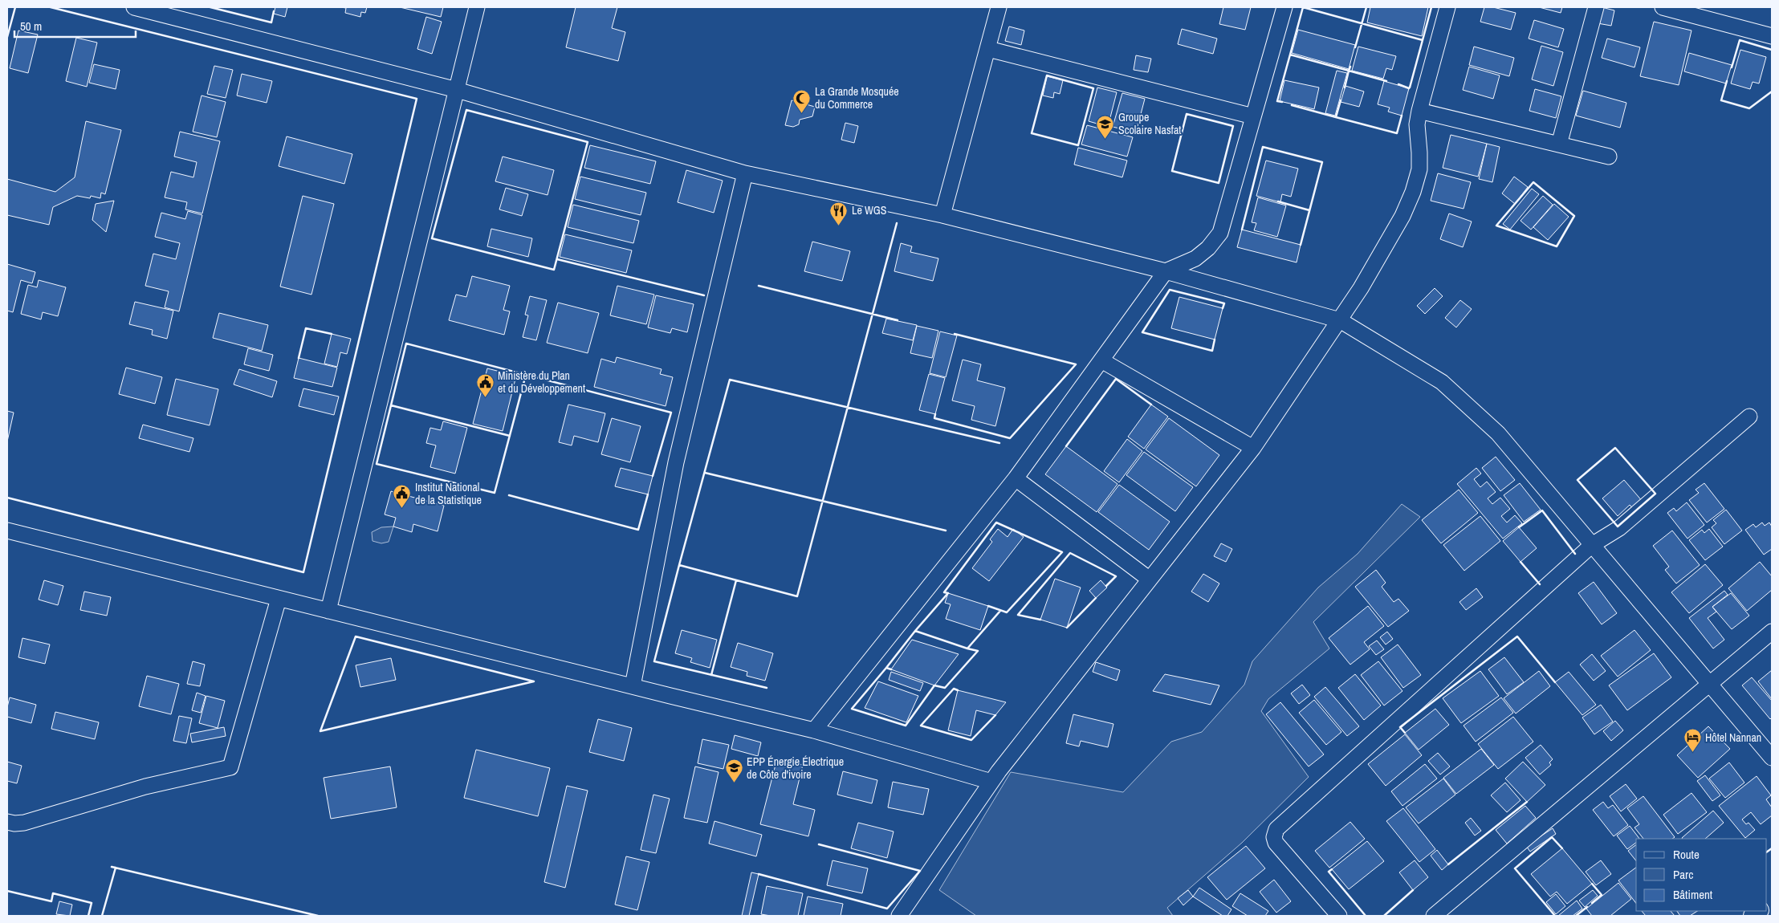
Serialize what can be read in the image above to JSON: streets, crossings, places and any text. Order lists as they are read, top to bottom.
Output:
{
  "places": {
    "mosque": ["La Grande Mosquée du Commerce"],
    "school or university": ["Groupe Scolaire Nasfat", "EPP Énergie Électrique de Côte d'ivoire"],
    "restaurant": ["Le WGS"],
    "public building": ["Ministère du Plan et du Développement", "Institut National de la Statistique"],
    "hotel": ["Hôtel Nannan"]
  },
  "legend": ["Route", "Parc", "Bâtiment"],
  "scale_bar": "50 m"
}
